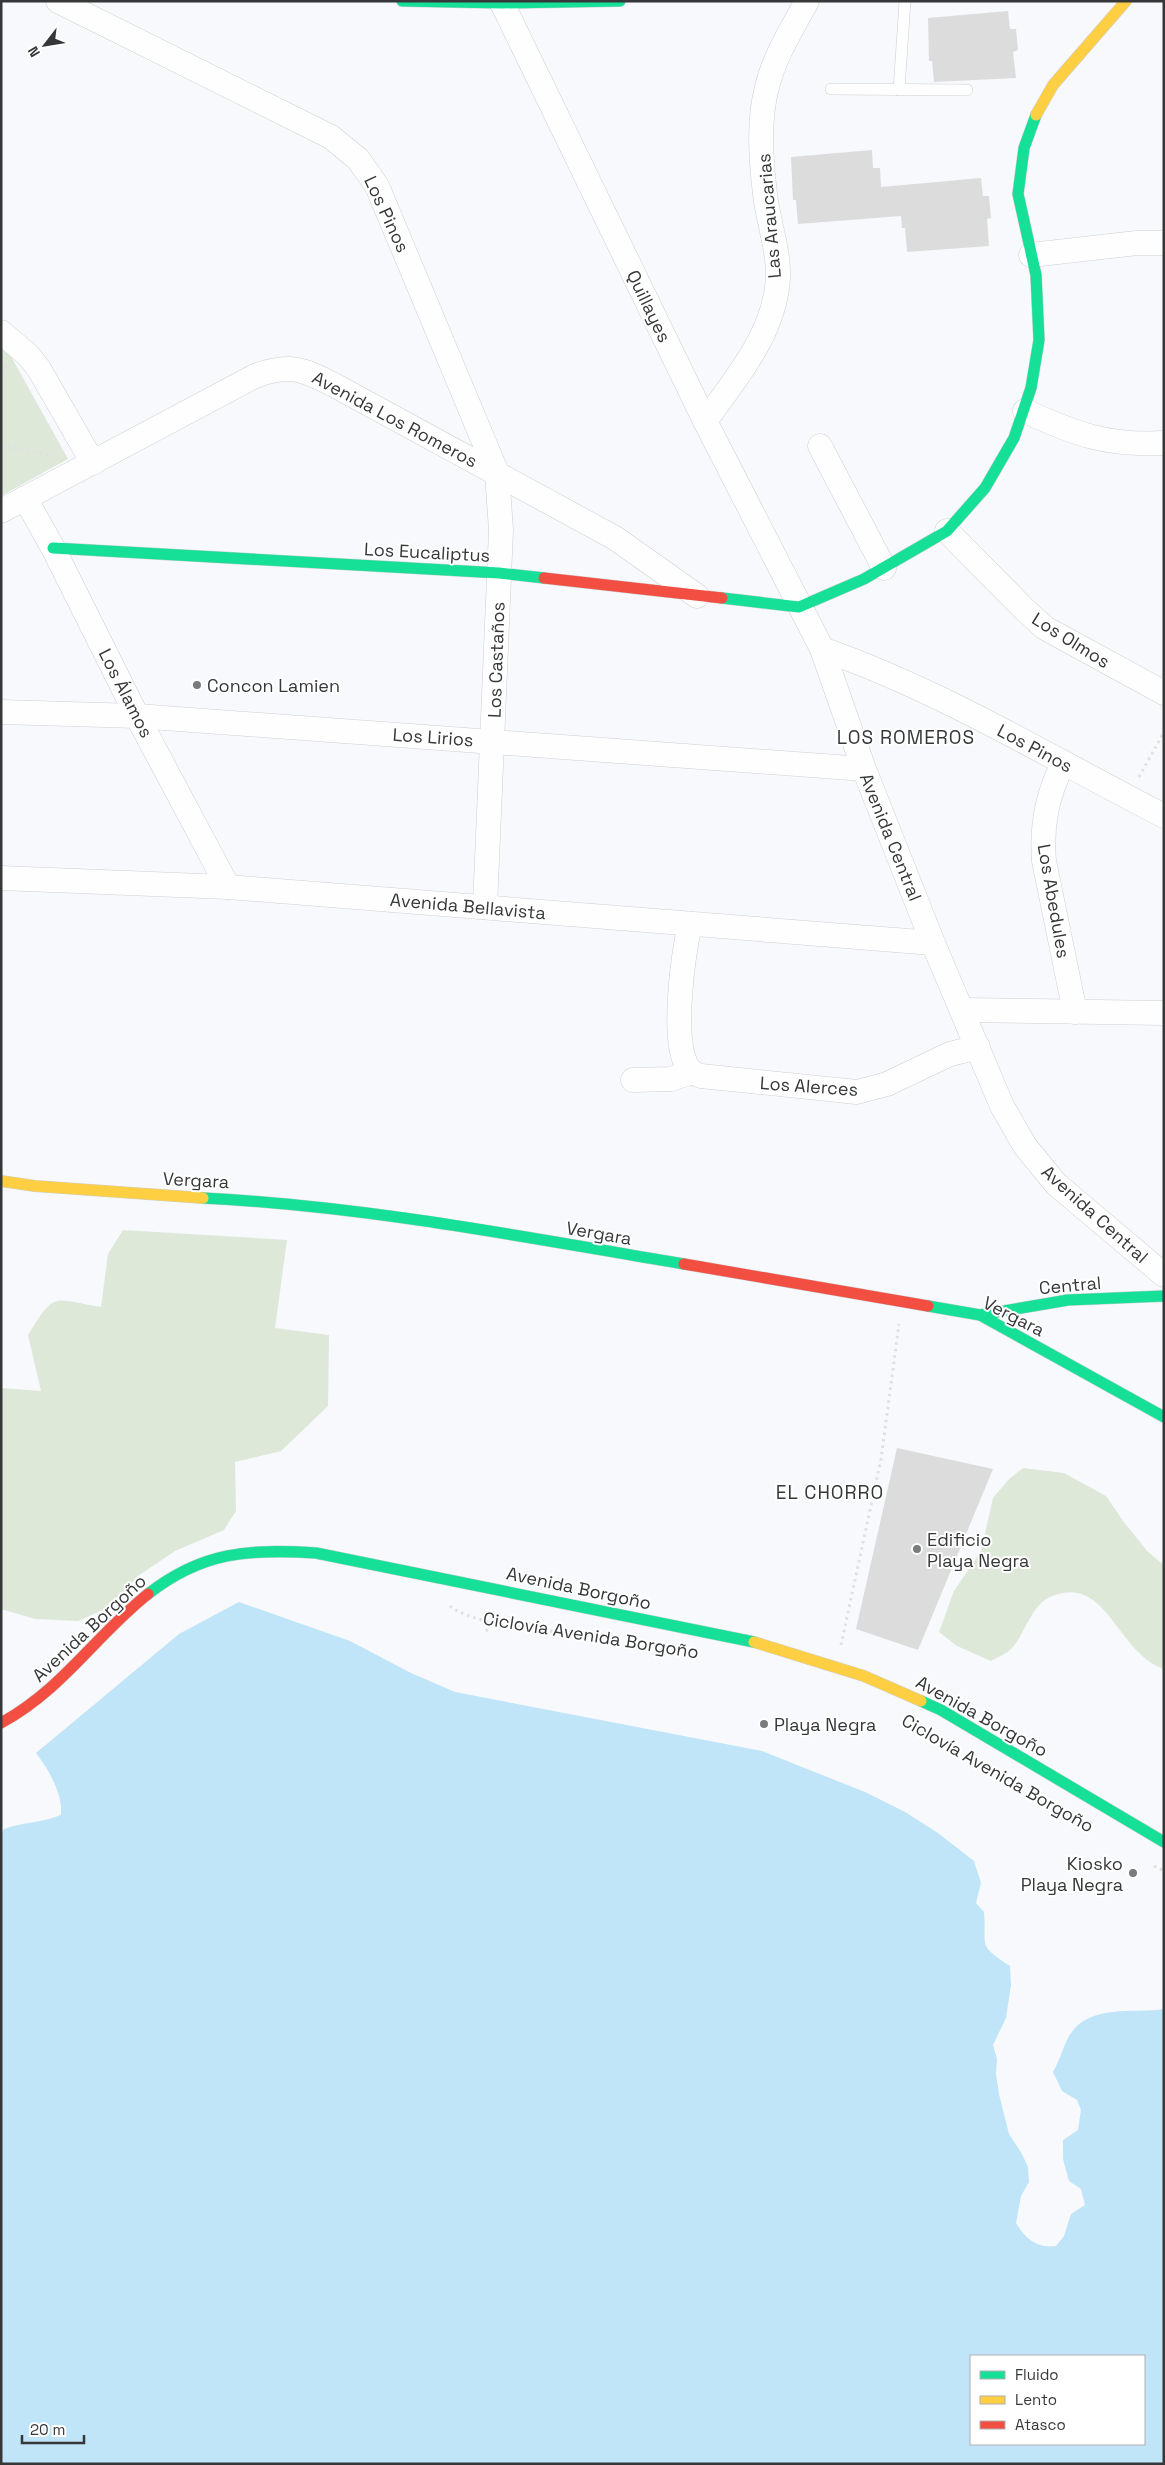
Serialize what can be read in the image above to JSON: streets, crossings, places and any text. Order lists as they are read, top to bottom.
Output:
{
  "streets": {
    "street": [
      "Los Pinos",
      "Las Araucarias",
      "Quillayes",
      "Avenida Los Romeros",
      "Los Eucaliptus",
      "Los Olmos",
      "Los Castaños",
      "Los Álamos",
      "Los Lirios",
      "Avenida Central",
      "Los Abedules",
      "Avenida Bellavista",
      "Los Alerces",
      "Vergara",
      "Central",
      "Avenida Borgoño"
    ],
    "path": ["Ciclovía Avenida Borgoño"]
  },
  "crossings": [
    ["Los Pinos", "Avenida Los Romeros"],
    ["Los Pinos", "Los Castaños"],
    ["Los Pinos", "Avenida Central"],
    ["Los Pinos", "Los Abedules"],
    ["Las Araucarias", "Quillayes"],
    ["Quillayes", "Los Eucaliptus"],
    ["Quillayes", "Avenida Central"],
    ["Avenida Los Romeros", "Los Eucaliptus"],
    ["Avenida Los Romeros", "Los Castaños"],
    ["Avenida Los Romeros", "Los Álamos"],
    ["Los Eucaliptus", "Los Castaños"],
    ["Los Eucaliptus", "Los Álamos"],
    ["Los Eucaliptus", "Avenida Central"],
    ["Los Castaños", "Los Lirios"],
    ["Los Castaños", "Avenida Bellavista"],
    ["Los Álamos", "Los Lirios"],
    ["Los Álamos", "Avenida Bellavista"],
    ["Los Lirios", "Avenida Central"],
    ["Avenida Central", "Avenida Bellavista"],
    ["Avenida Central", "Los Alerces"],
    ["Vergara", "Central"]
  ],
  "districts": ["LOS ROMEROS", "EL CHORRO"],
  "places": [
    "Concon Lamien",
    "Edificio Playa Negra",
    "Playa Negra",
    "Kiosko Playa Negra"
  ],
  "legend": ["Fluido", "Lento", "Atasco"],
  "scale_bar": "20 m",
  "north": "bottom left"
}
